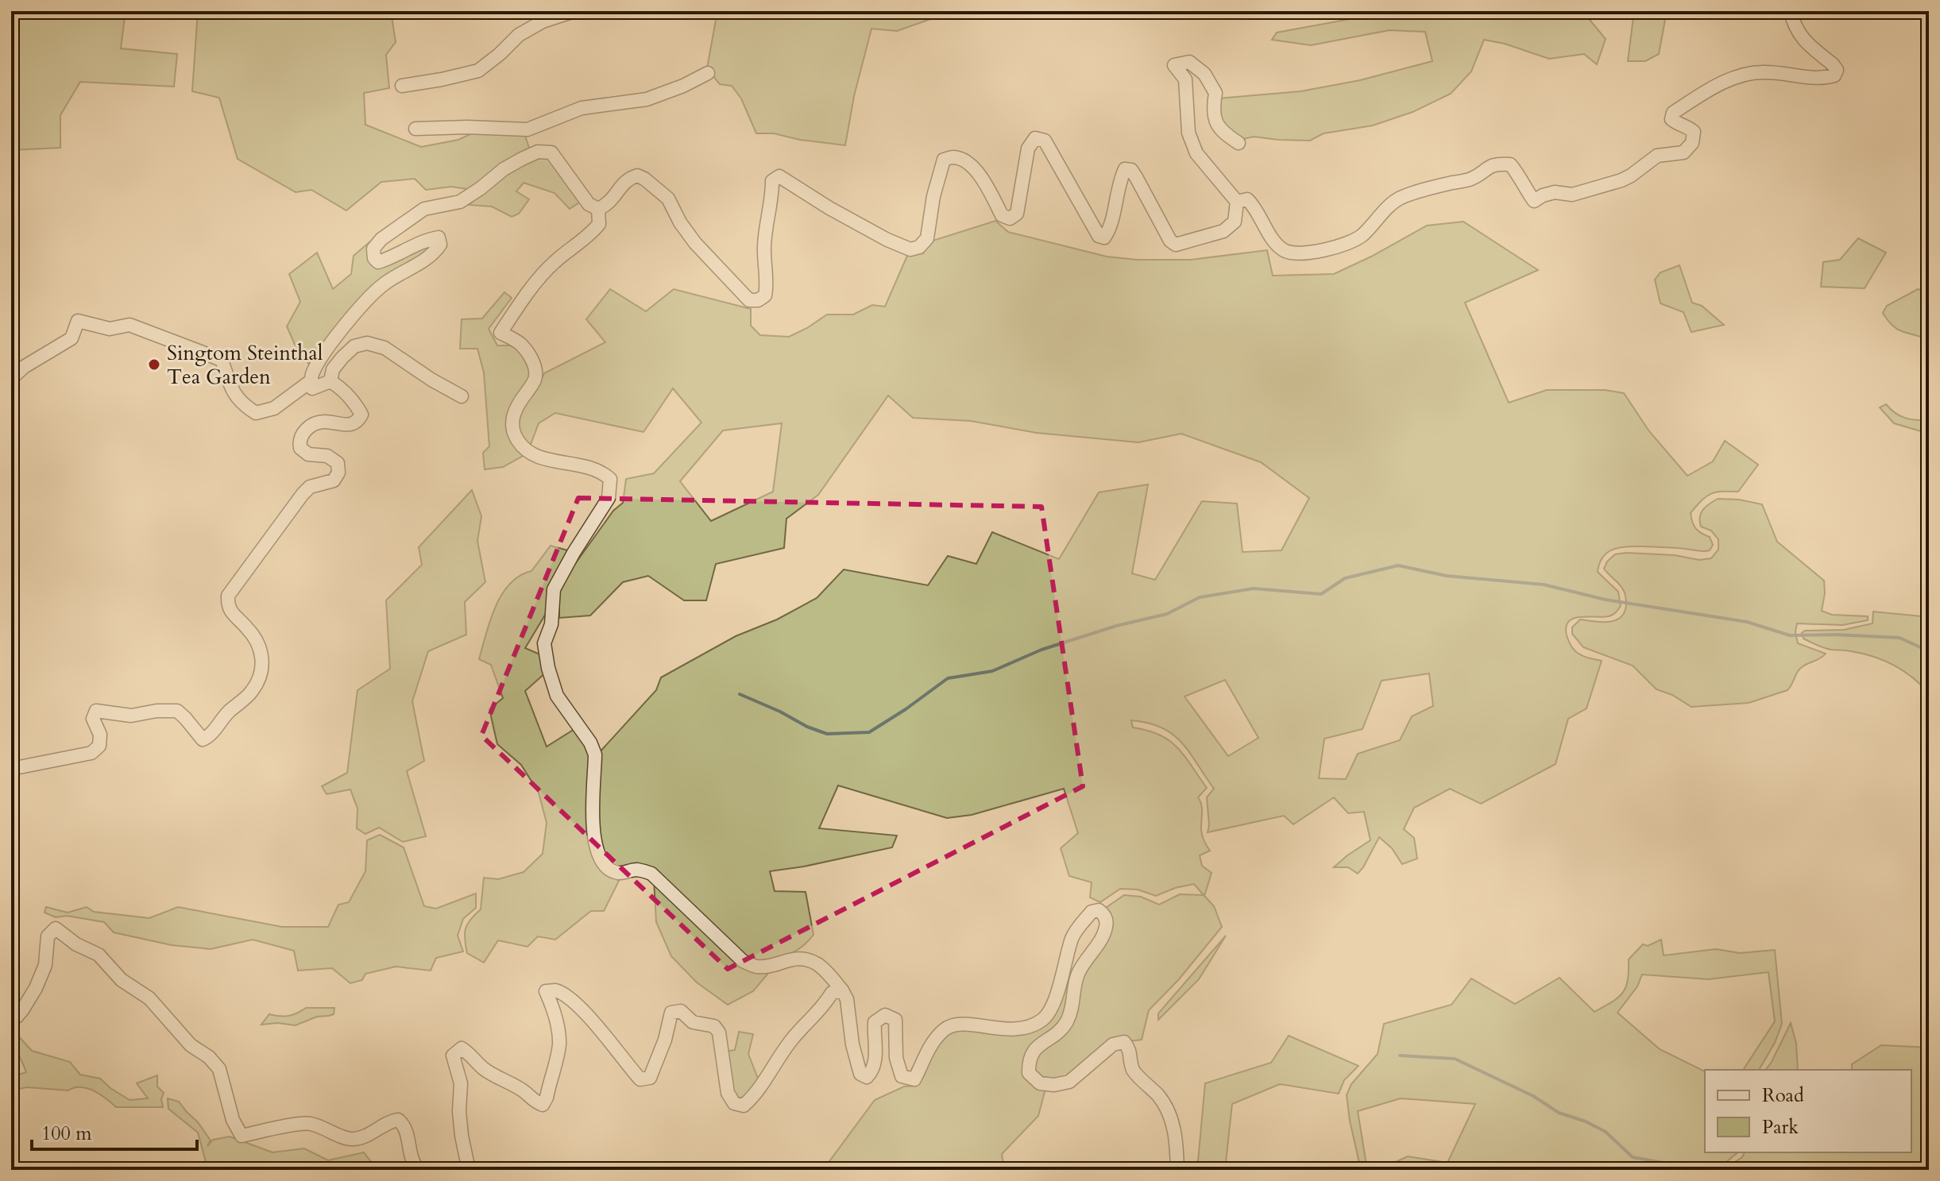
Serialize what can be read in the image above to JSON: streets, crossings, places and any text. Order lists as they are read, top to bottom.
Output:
{
  "places": ["Singtom Steinthal Tea Garden"],
  "legend": ["Road", "Park"],
  "scale_bar": "100 m"
}
